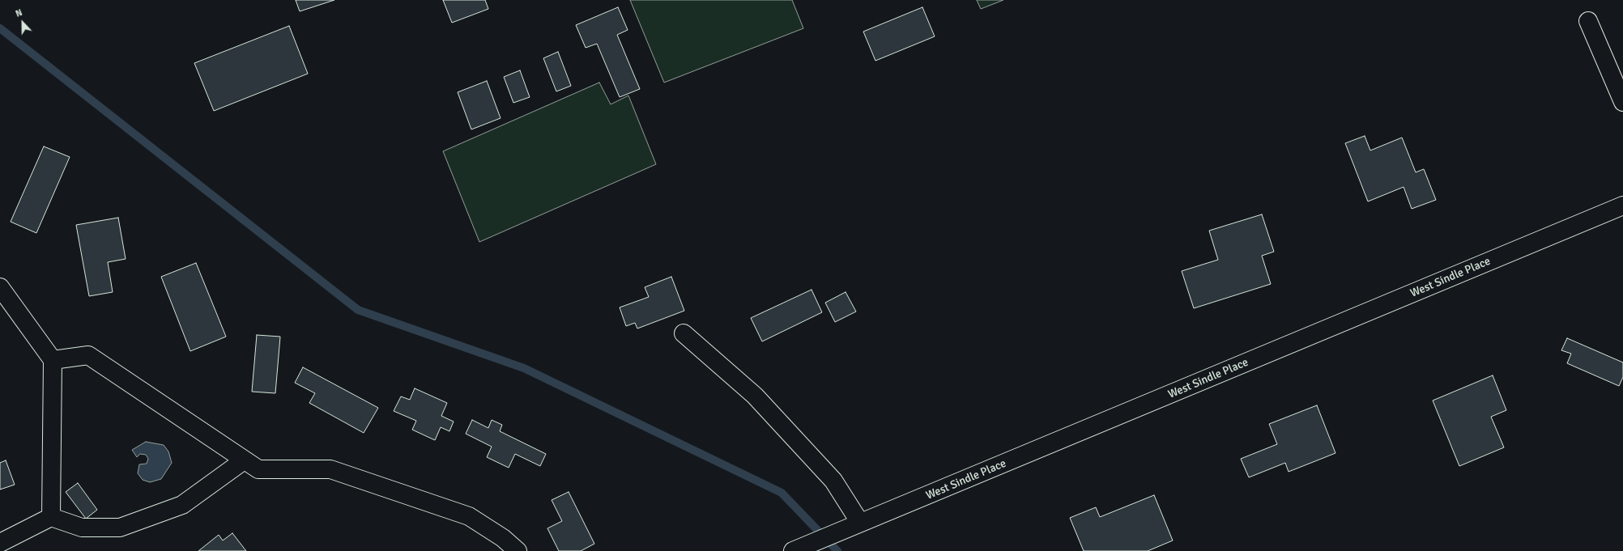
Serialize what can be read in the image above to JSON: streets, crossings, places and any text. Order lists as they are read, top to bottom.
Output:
{
  "streets": {
    "street": ["West Sindle Place"]
  },
  "north": "top"
}
